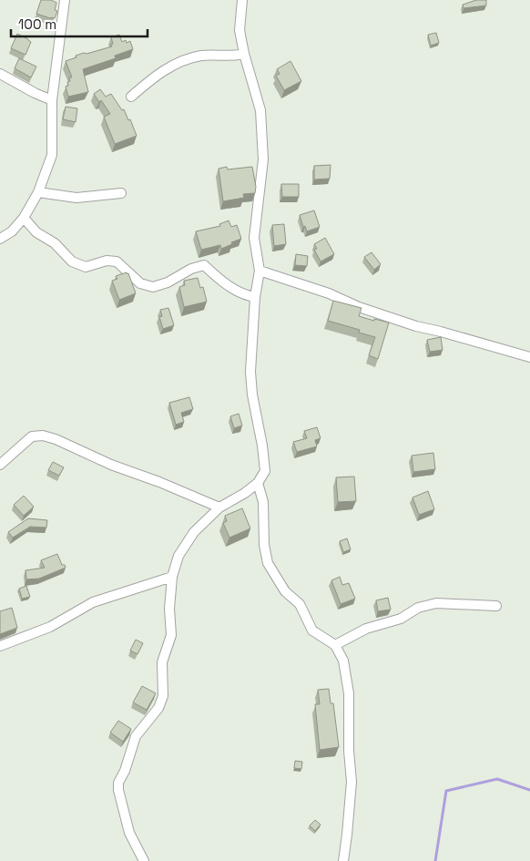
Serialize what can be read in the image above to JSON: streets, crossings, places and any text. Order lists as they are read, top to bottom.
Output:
{
  "scale_bar": "100 m"
}
